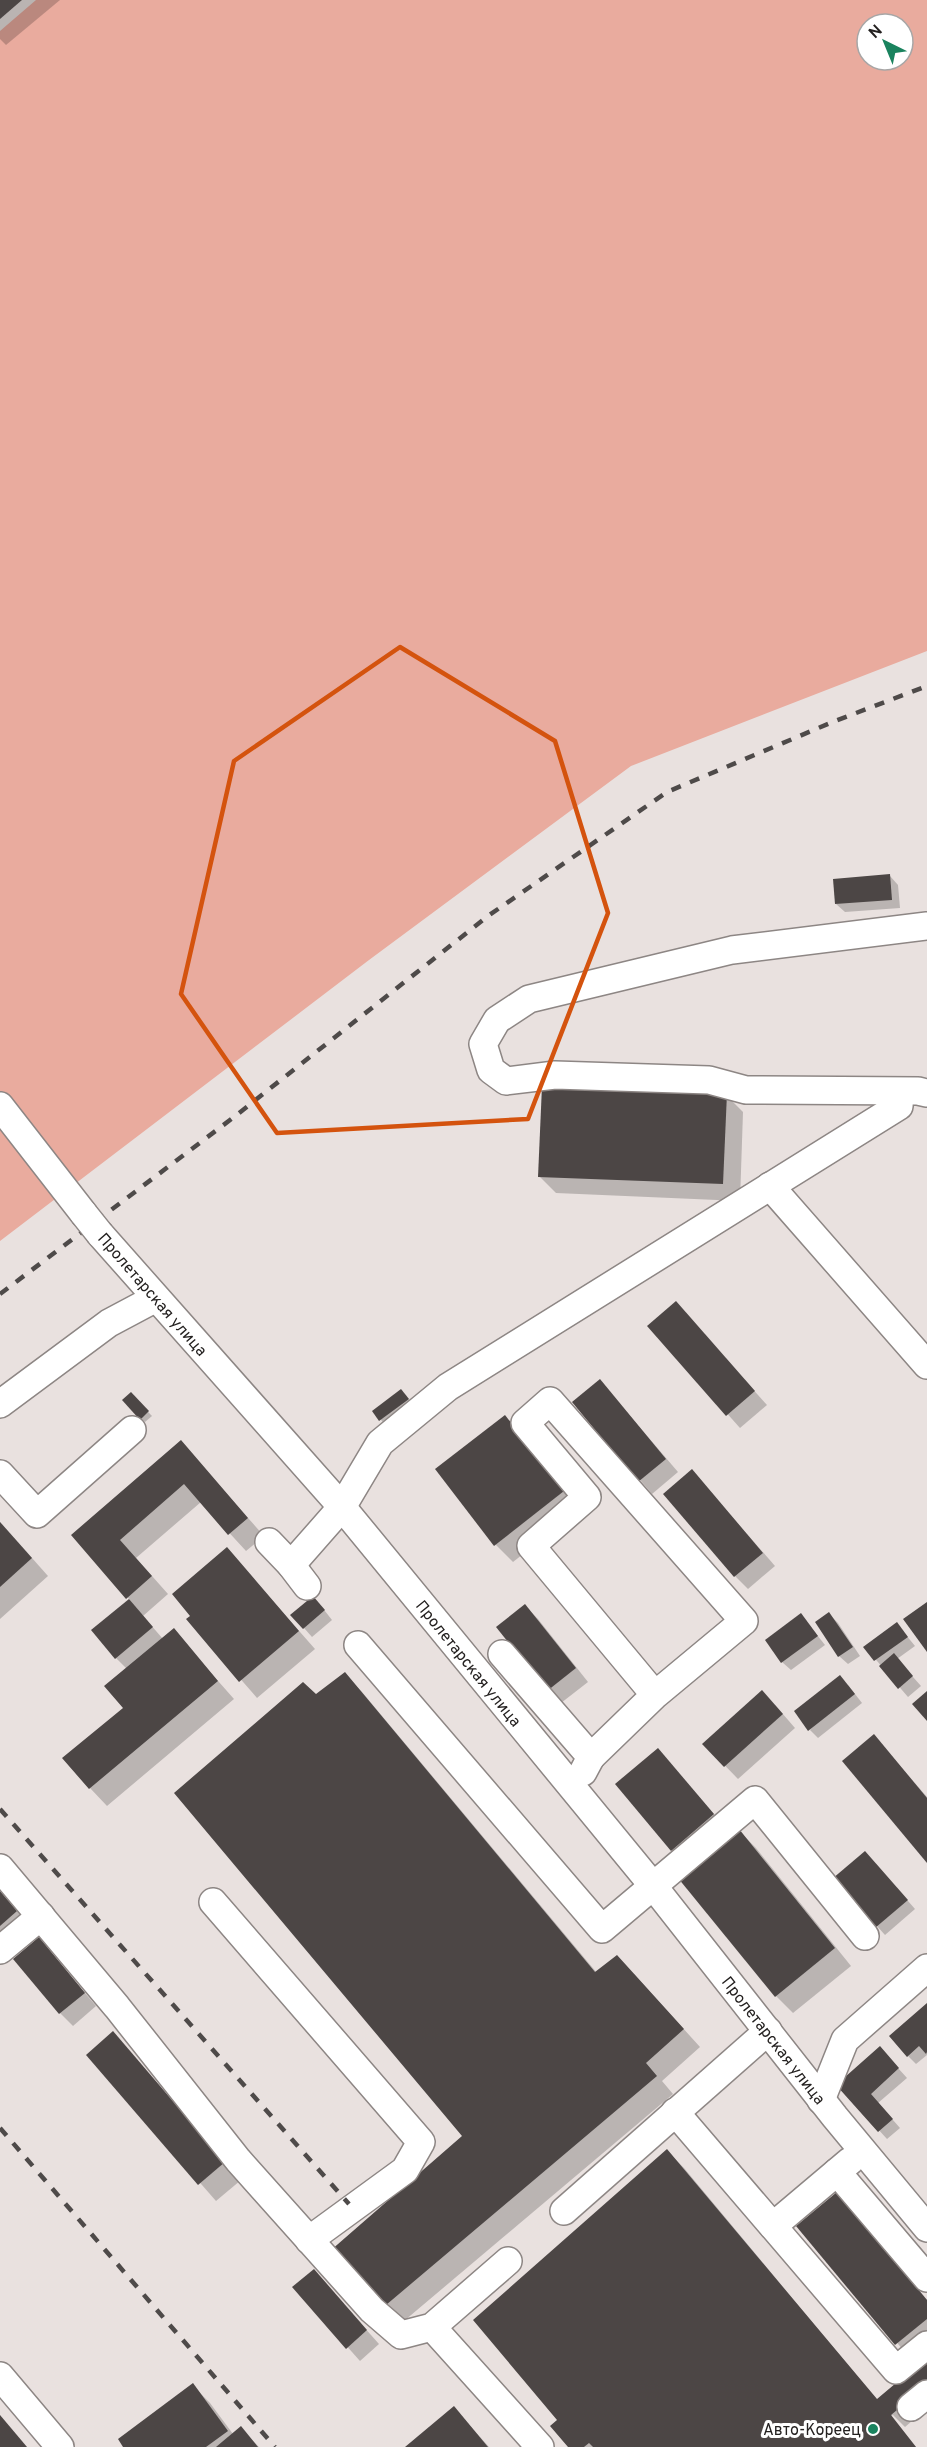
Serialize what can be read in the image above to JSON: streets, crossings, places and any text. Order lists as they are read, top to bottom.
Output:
{
  "streets": {
    "street": ["Пролетарская улица"]
  },
  "places": ["Авто-Кореец"],
  "north": "top left"
}
